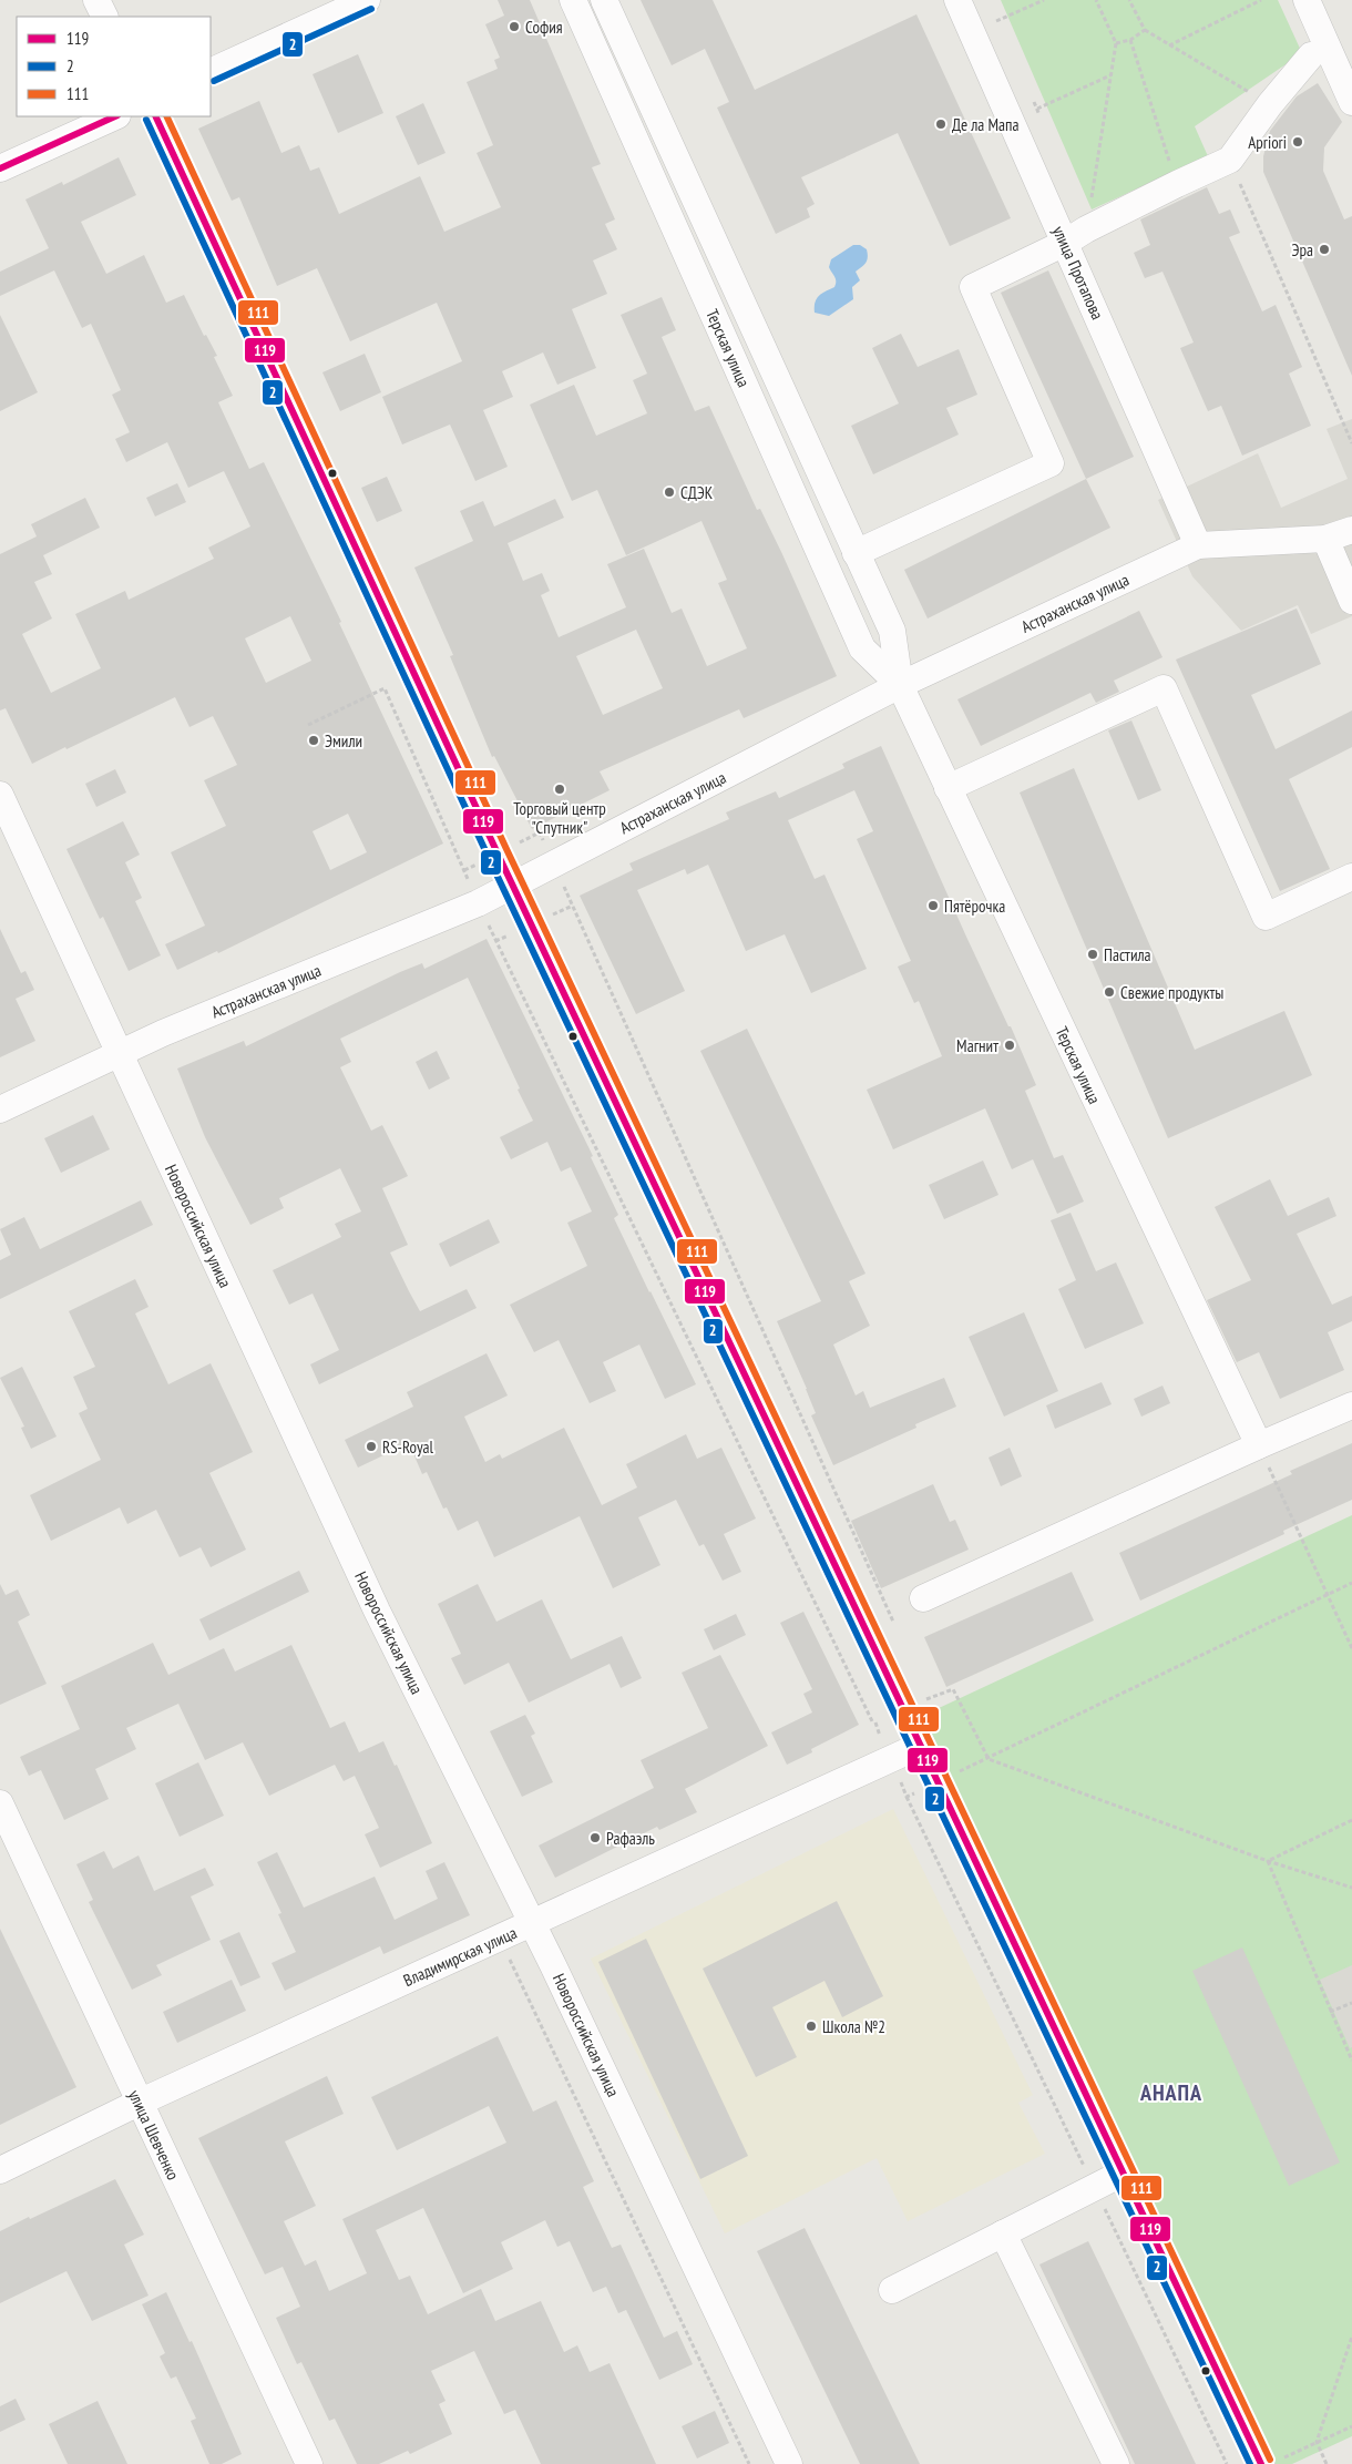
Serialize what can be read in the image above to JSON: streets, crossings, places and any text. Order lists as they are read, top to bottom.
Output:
{
  "streets": {
    "street": [
      "улица Протапова",
      "Терская улица",
      "Астраханская улица",
      "Новороссийская улица",
      "Владимирская улица",
      "улица Шевченко"
    ]
  },
  "crossings": [
    ["улица Протапова", "Астраханская улица"],
    ["Терская улица", "Астраханская улица"],
    ["Астраханская улица", "Новороссийская улица"],
    ["Новороссийская улица", "Владимирская улица"],
    ["Владимирская улица", "улица Шевченко"]
  ],
  "districts": ["АНАПА"],
  "places": [
    "София",
    "Де ла Мапа",
    "Apriori",
    "Эра",
    "СДЭК",
    "Эмили",
    "Торговый центр \"Спутник\"",
    "Пятёрочка",
    "Пастила",
    "Свежие продукты",
    "Магнит",
    "RS-Royal",
    "Рафаэль",
    "Школа №2"
  ],
  "lines": ["transit line 2", "transit line 119", "transit line 111"],
  "legend": ["119", "2", "111"]
}
